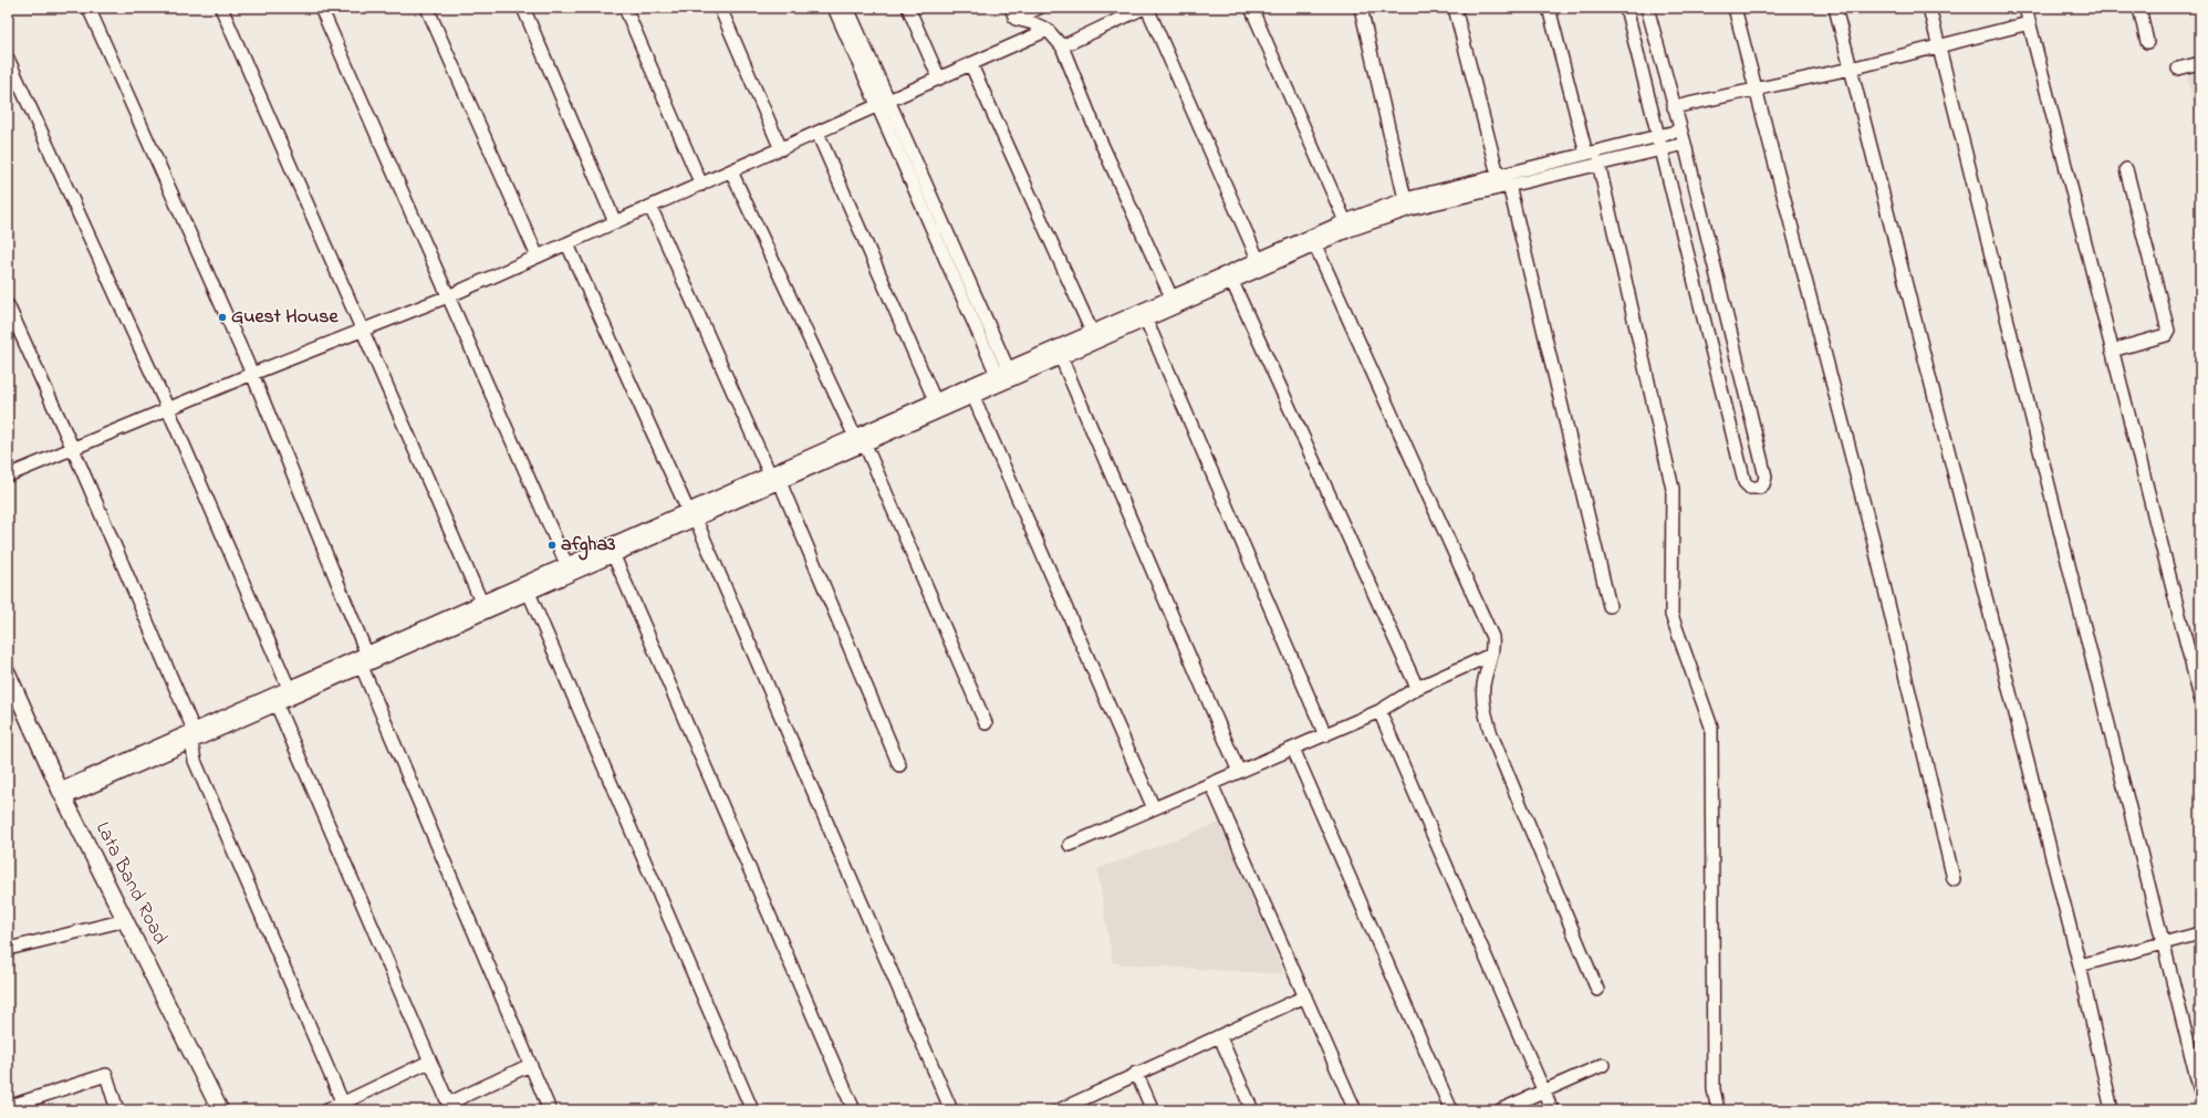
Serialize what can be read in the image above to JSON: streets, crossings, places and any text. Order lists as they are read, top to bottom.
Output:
{
  "streets": {
    "main road": ["Lata Band Road"]
  },
  "places": ["Guest House", "afgha3"]
}
